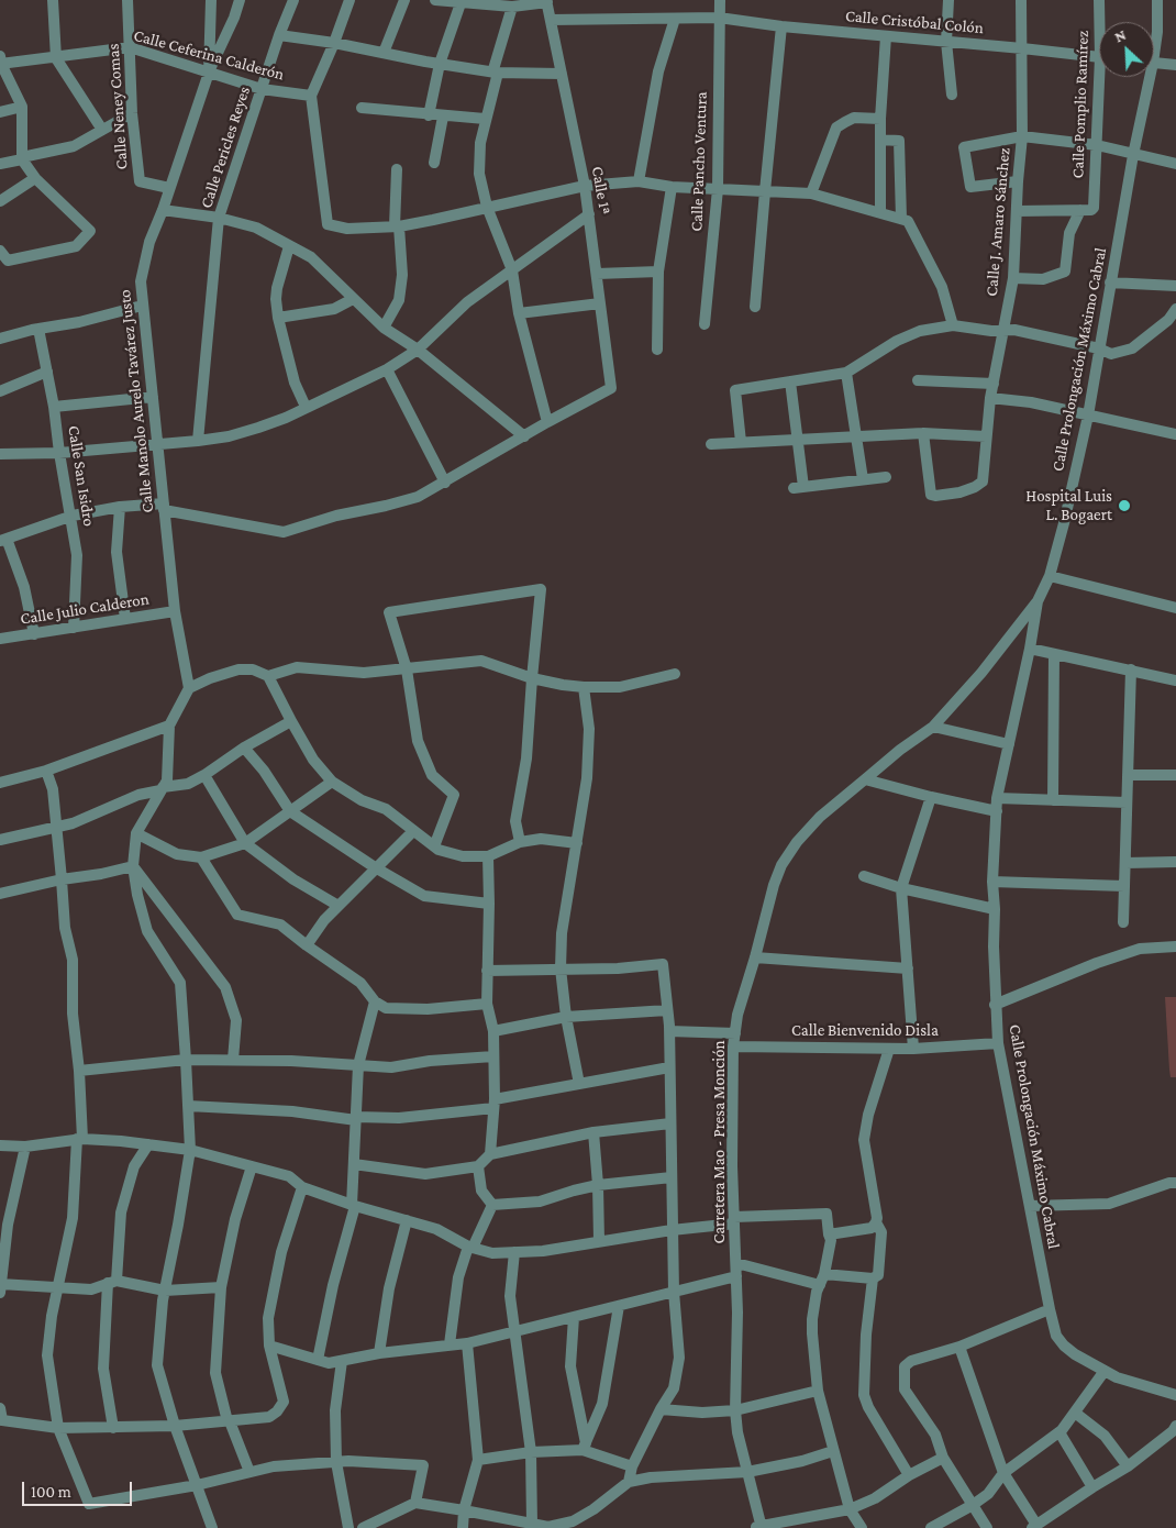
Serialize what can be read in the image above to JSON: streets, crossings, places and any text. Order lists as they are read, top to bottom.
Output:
{
  "streets": {
    "street": [
      "Calle Cristóbal Colón",
      "Calle Ceferina Calderón",
      "Calle Pomplio Ramírez",
      "Calle Neney Comas",
      "Calle Pericles Reyes",
      "Calle Pancho Ventura",
      "Calle 1ª",
      "Calle J. Amaro Sánchez",
      "Calle Prolongación Máximo Cabral",
      "Calle Manolo Aurelo Tavárez Justo",
      "Calle San Isidro",
      "Calle Julio Calderon",
      "Calle Bienvenido Disla",
      "Carretera Mao - Presa Monción"
    ]
  },
  "crossings": [
    ["Calle Cristóbal Colón", "Calle Pancho Ventura"],
    ["Calle Cristóbal Colón", "Calle 1ª"],
    ["Calle Cristóbal Colón", "Calle J. Amaro Sánchez"],
    ["Calle Ceferina Calderón", "Calle Neney Comas"],
    ["Calle Ceferina Calderón", "Calle Pericles Reyes"],
    ["Calle Ceferina Calderón", "Calle Manolo Aurelo Tavárez Justo"],
    ["Calle Neney Comas", "Calle Manolo Aurelo Tavárez Justo"],
    ["Calle Prolongación Máximo Cabral", "Calle Bienvenido Disla"],
    ["Calle Prolongación Máximo Cabral", "Carretera Mao - Presa Monción"],
    ["Calle Manolo Aurelo Tavárez Justo", "Calle Julio Calderon"],
    ["Calle San Isidro", "Calle Julio Calderon"],
    ["Calle Bienvenido Disla", "Carretera Mao - Presa Monción"]
  ],
  "places": ["Hospital Luis L. Bogaert"],
  "scale_bar": "100 m",
  "north": "top left"
}
